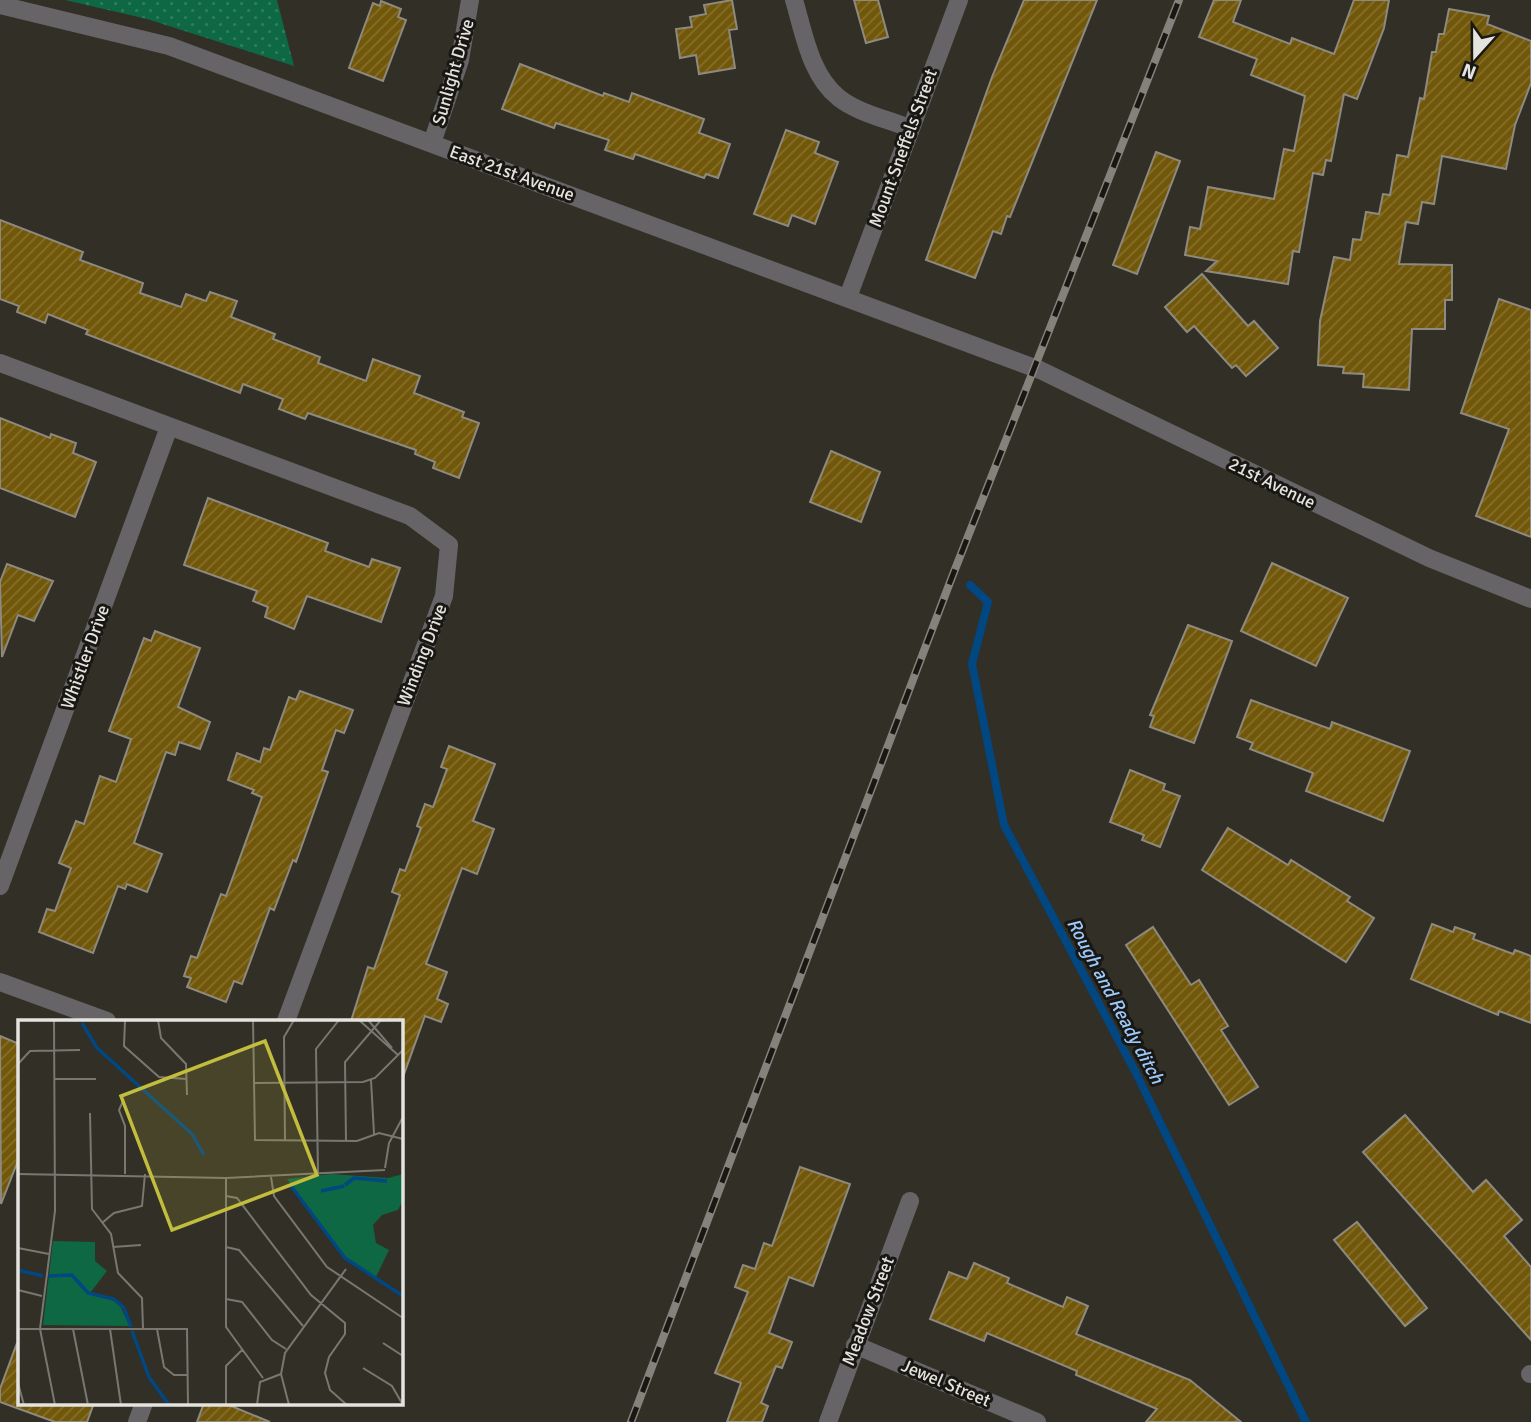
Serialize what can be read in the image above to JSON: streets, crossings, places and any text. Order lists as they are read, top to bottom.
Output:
{
  "streets": {
    "street": [
      "Sunlight Drive",
      "Mount Sneffels Street",
      "East 21st Avenue",
      "21st Avenue",
      "Winding Drive",
      "Whistler Drive",
      "Meadow Street",
      "Jewel Street"
    ]
  },
  "crossings": [
    ["Sunlight Drive", "East 21st Avenue"],
    ["Mount Sneffels Street", "East 21st Avenue"],
    ["East 21st Avenue", "21st Avenue"],
    ["Winding Drive", "Whistler Drive"],
    ["Meadow Street", "Jewel Street"]
  ],
  "water": ["Rough and Ready ditch"],
  "north": "bottom"
}
